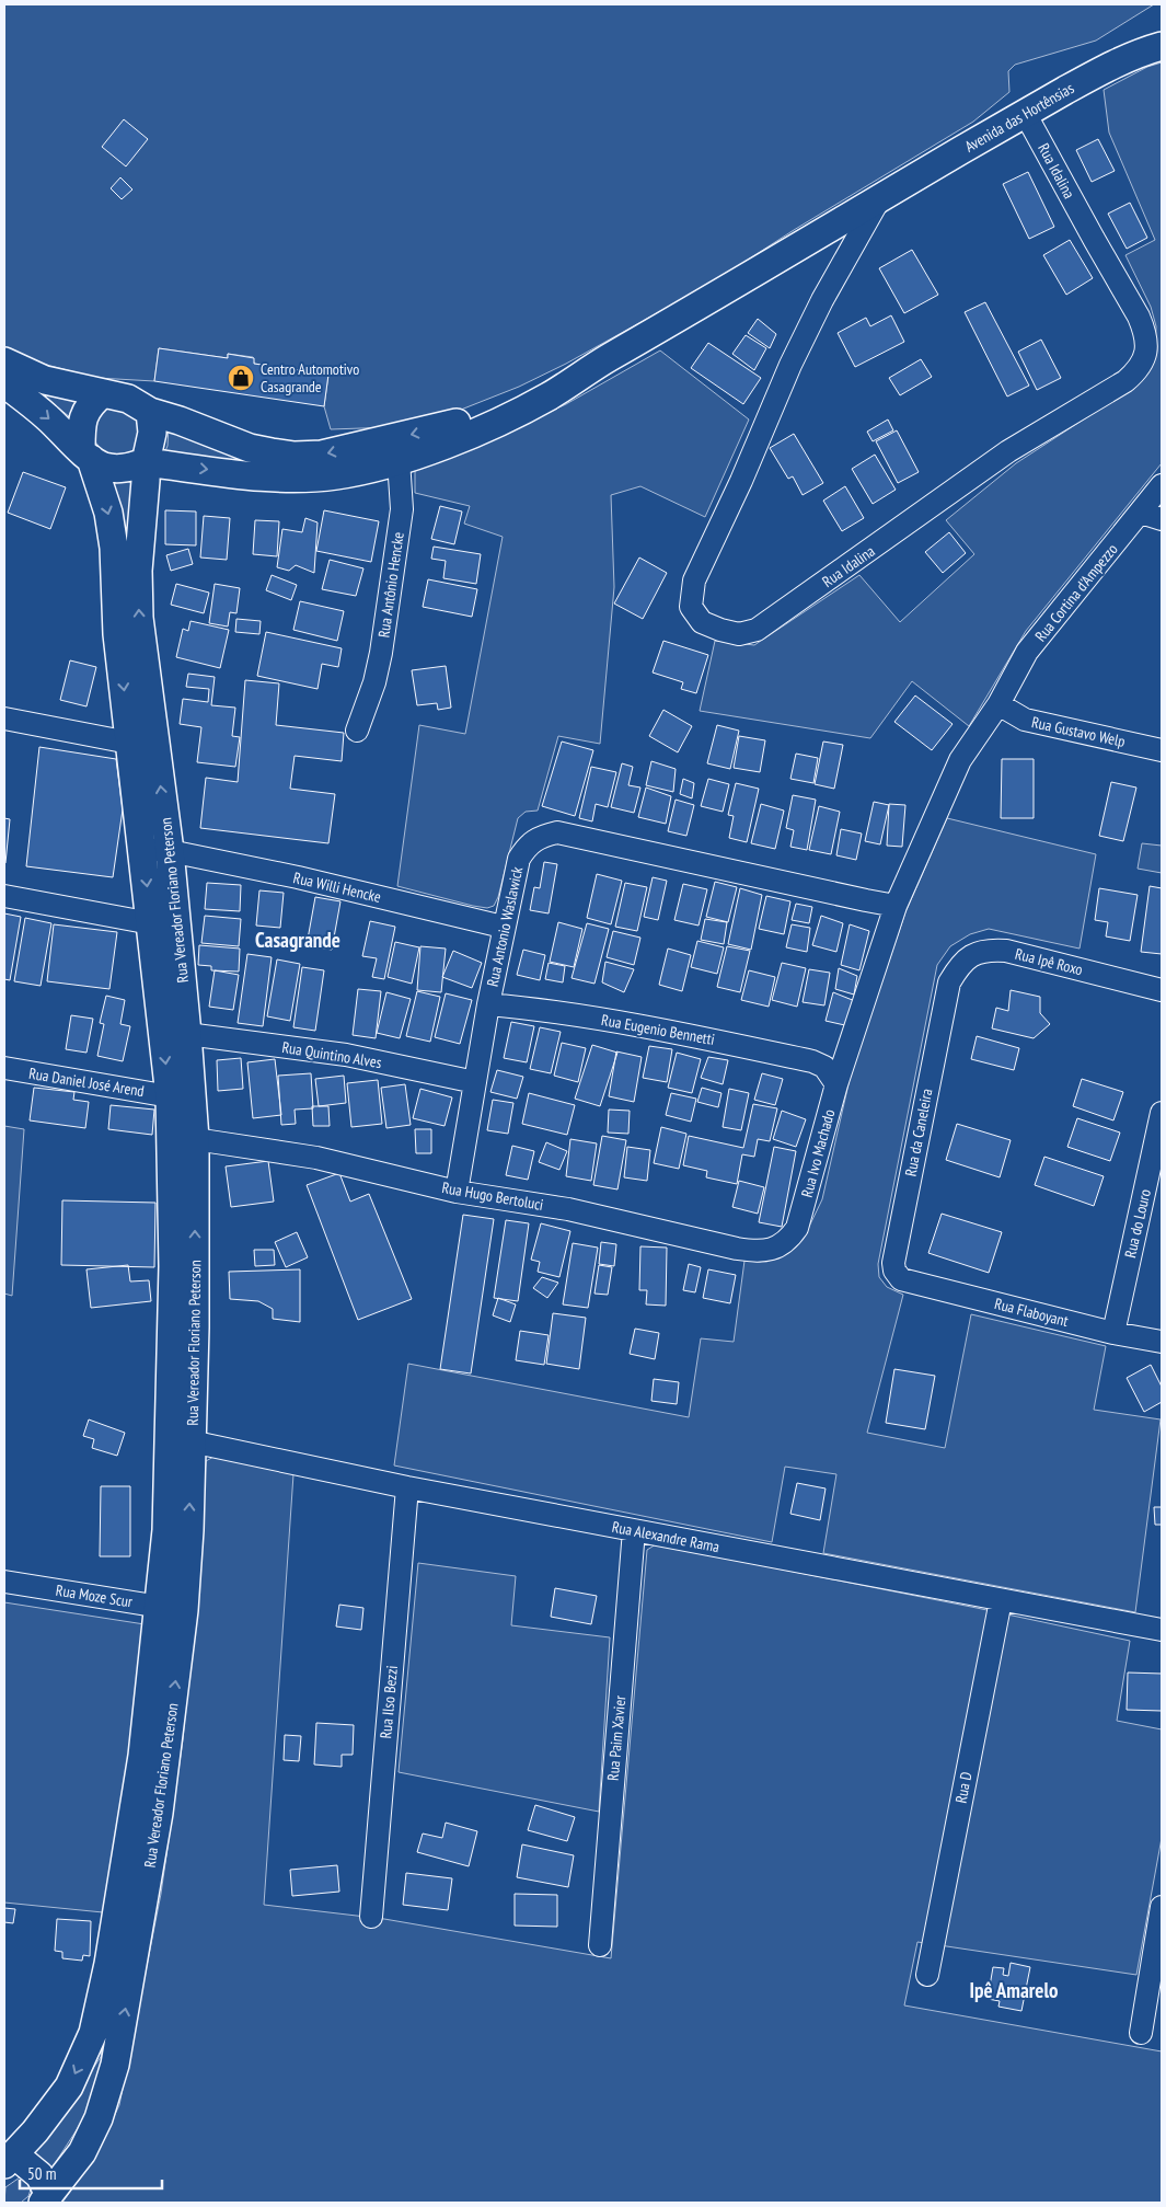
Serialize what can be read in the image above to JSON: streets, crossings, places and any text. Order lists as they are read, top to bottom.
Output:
{
  "streets": {
    "main road": ["Avenida das Hortênsias", "Rua Vereador Floriano Peterson"],
    "street": [
      "Rua Idalina",
      "Rua Antônio Hencke",
      "Rua Cortina d'Ampezzo",
      "Rua Gustavo Welp",
      "Rua Willi Hencke",
      "Rua Antonio Waslawick",
      "Rua Ipê Roxo",
      "Rua Eugenio Bennetti",
      "Rua Quintino Alves",
      "Rua Daniel José Arend",
      "Rua da Caneleira",
      "Rua Ivo Machado",
      "Rua Hugo Bertoluci",
      "Rua do Louro",
      "Rua Flaboyant",
      "Rua Alexandre Rama",
      "Rua Moze Scur",
      "Rua Ilso Bezzi",
      "Rua Paim Xavier",
      "Rua D"
    ]
  },
  "crossings": [
    ["Avenida das Hortênsias", "Rua Idalina"],
    ["Avenida das Hortênsias", "Rua Antônio Hencke"],
    ["Rua Cortina d'Ampezzo", "Rua Gustavo Welp"],
    ["Rua Cortina d'Ampezzo", "Rua Antonio Waslawick"],
    ["Rua Cortina d'Ampezzo", "Rua Ivo Machado"],
    ["Rua Willi Hencke", "Rua Vereador Floriano Peterson"],
    ["Rua Willi Hencke", "Rua Antonio Waslawick"],
    ["Rua Vereador Floriano Peterson", "Rua Quintino Alves"],
    ["Rua Vereador Floriano Peterson", "Rua Daniel José Arend"],
    ["Rua Vereador Floriano Peterson", "Rua Hugo Bertoluci"],
    ["Rua Vereador Floriano Peterson", "Rua Alexandre Rama"],
    ["Rua Vereador Floriano Peterson", "Rua Moze Scur"],
    ["Rua Antonio Waslawick", "Rua Eugenio Bennetti"],
    ["Rua Antonio Waslawick", "Rua Quintino Alves"],
    ["Rua Antonio Waslawick", "Rua Ivo Machado"],
    ["Rua Antonio Waslawick", "Rua Hugo Bertoluci"],
    ["Rua Ipê Roxo", "Rua da Caneleira"],
    ["Rua Eugenio Bennetti", "Rua Ivo Machado"],
    ["Rua da Caneleira", "Rua Flaboyant"],
    ["Rua Ivo Machado", "Rua Hugo Bertoluci"],
    ["Rua do Louro", "Rua Flaboyant"],
    ["Rua Alexandre Rama", "Rua Ilso Bezzi"],
    ["Rua Alexandre Rama", "Rua Paim Xavier"],
    ["Rua Alexandre Rama", "Rua D"]
  ],
  "districts": ["Casagrande", "Ipê Amarelo"],
  "places": {
    "shop": ["Centro Automotivo Casagrande"]
  },
  "scale_bar": "50 m"
}
